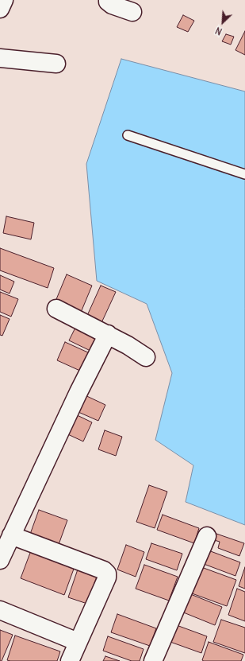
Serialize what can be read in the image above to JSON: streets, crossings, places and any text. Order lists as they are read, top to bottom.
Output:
{
  "north": "bottom left"
}
